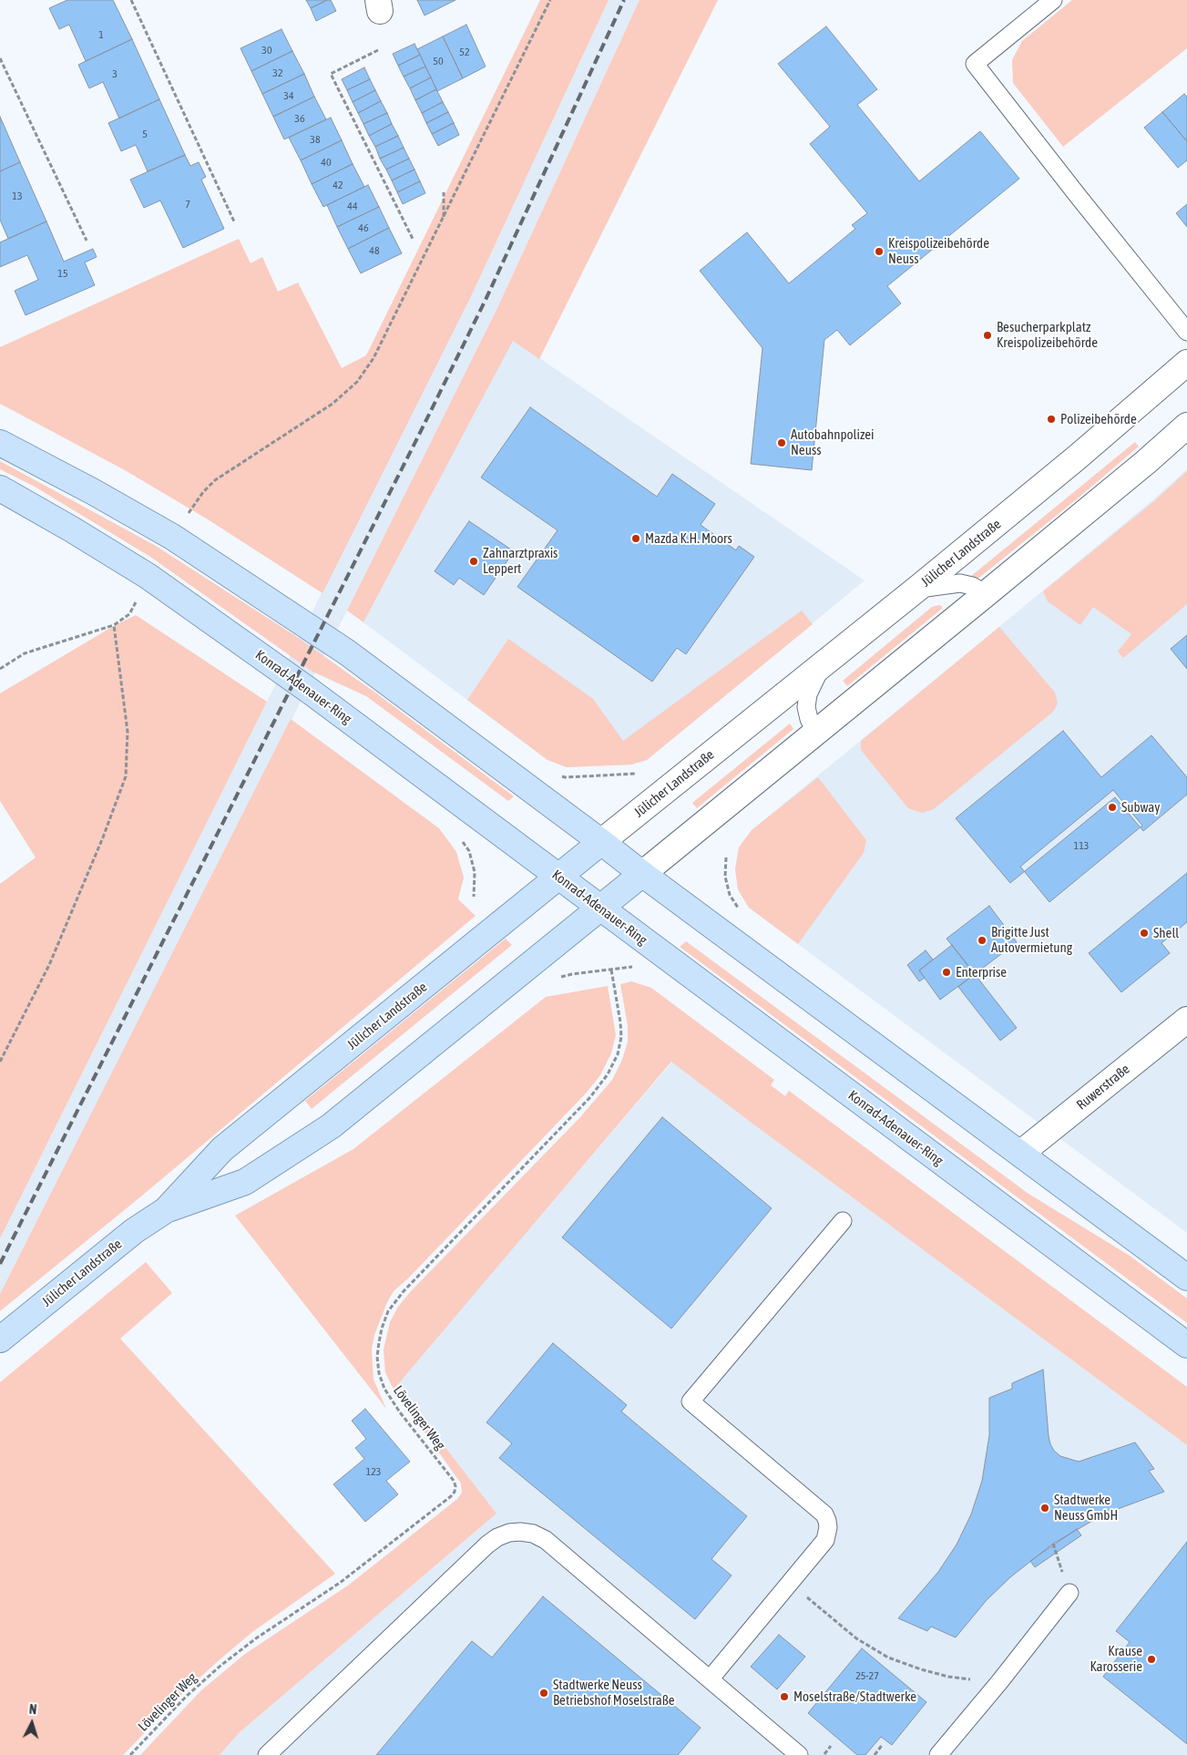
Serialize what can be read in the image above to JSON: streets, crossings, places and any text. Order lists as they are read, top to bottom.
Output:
{
  "streets": {
    "main road": ["Jülicher Landstraße", "Konrad-Adenauer-Ring", "Ruwerstraße"],
    "path": ["Lövelinger Weg"]
  },
  "crossings": [
    ["Jülicher Landstraße", "Konrad-Adenauer-Ring"]
  ],
  "places": [
    "Kreispolizeibehörde Neuss",
    "Besucherparkplatz Kreispolizeibehörde",
    "Polizeibehörde",
    "Autobahnpolizei Neuss",
    "Mazda K.H. Moors",
    "Zahnarztpraxis Leppert",
    "Subway",
    "Shell",
    "Brigitte Just Autovermietung",
    "Enterprise",
    "Stadtwerke Neuss GmbH",
    "Krause Karosserie",
    "Stadtwerke Neuss Betriebshof Moselstraße",
    "Moselstraße/Stadtwerke"
  ],
  "house_numbers": [
    "1",
    "30",
    "52",
    "50",
    "32",
    "3",
    "34",
    "36",
    "5",
    "38",
    "40",
    "42",
    "13",
    "7",
    "44",
    "46",
    "48",
    "15",
    "113",
    "123",
    "25-27"
  ],
  "north": "top"
}
